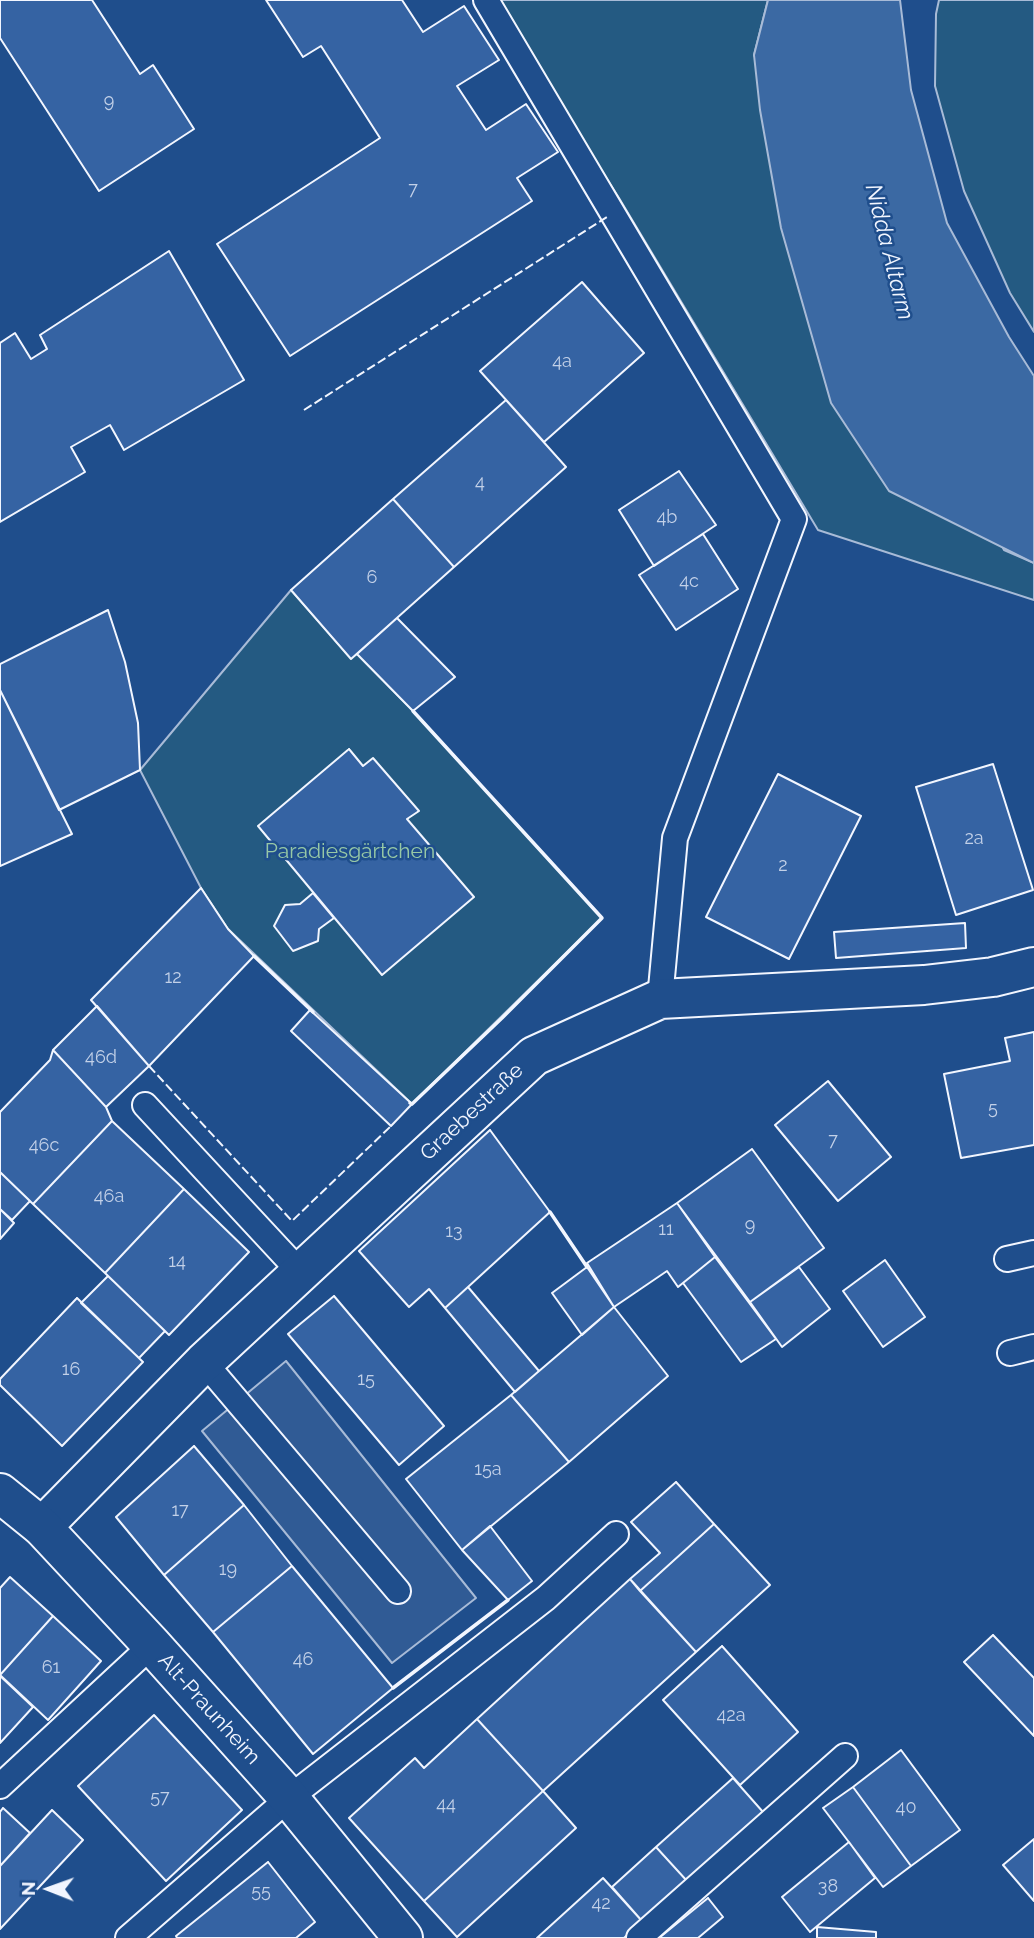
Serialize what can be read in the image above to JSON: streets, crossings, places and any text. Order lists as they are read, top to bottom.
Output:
{
  "streets": {
    "street": ["Graebestraße", "Alt-Praunheim"]
  },
  "crossings": [
    ["Graebestraße", "Alt-Praunheim"]
  ],
  "water": ["Nidda Altarm"],
  "parks": ["Paradiesgärtchen"],
  "house_numbers": [
    "9",
    "7",
    "4a",
    "4",
    "4b",
    "6",
    "4c",
    "2a",
    "2",
    "12",
    "46d",
    "5",
    "7",
    "46c",
    "46a",
    "9",
    "11",
    "13",
    "14",
    "16",
    "15",
    "15a",
    "17",
    "19",
    "46",
    "61",
    "42a",
    "57",
    "44",
    "40",
    "38",
    "55",
    "42"
  ],
  "north": "left"
}
